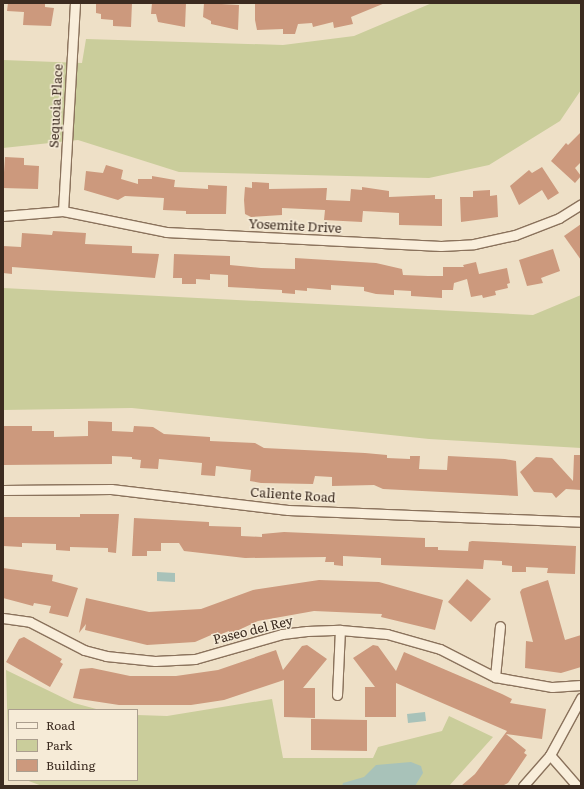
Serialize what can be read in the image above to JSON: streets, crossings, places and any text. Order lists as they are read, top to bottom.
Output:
{
  "streets": {
    "street": [
      "Sequoia Place",
      "Yosemite Drive",
      "Caliente Road",
      "Paseo del Rey"
    ]
  },
  "crossings": [
    ["Sequoia Place", "Yosemite Drive"]
  ],
  "legend": ["Road", "Park", "Building"]
}
